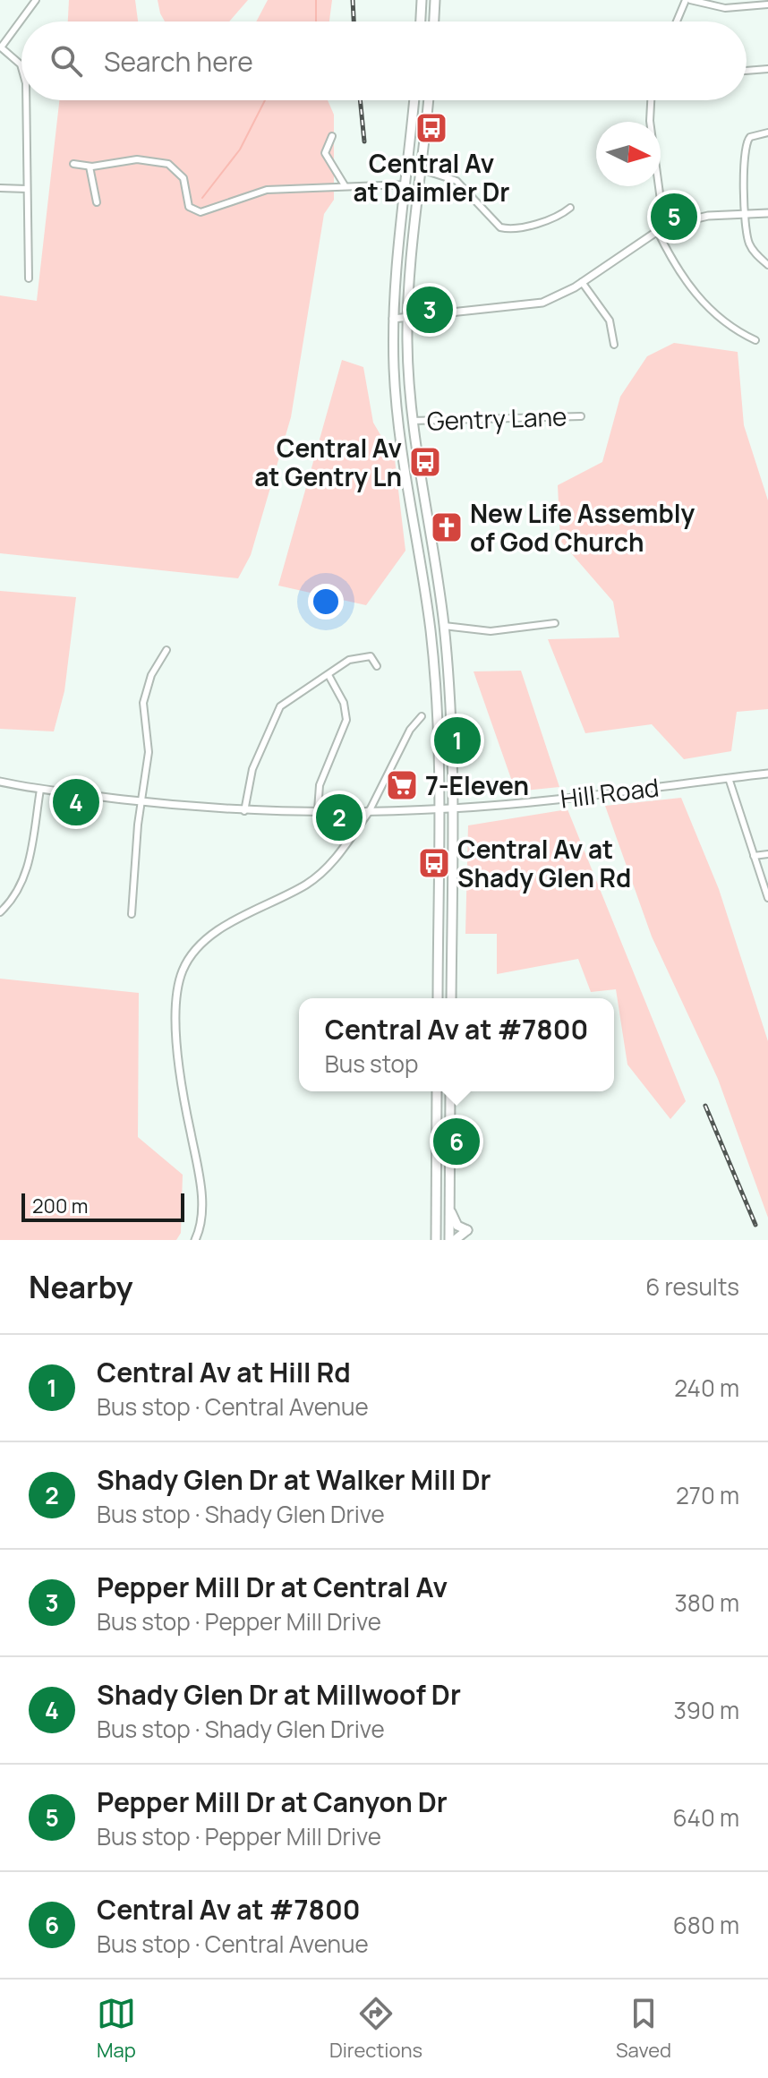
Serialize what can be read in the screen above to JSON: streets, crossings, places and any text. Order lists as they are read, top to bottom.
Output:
{
  "streets": {
    "street": ["Gentry Lane", "Hill Road"]
  },
  "places": {
    "bus stop": ["Central Av at Daimler Dr", "Central Av at Gentry Ln", "Central Av at Shady Glen Rd"],
    "church": ["New Life Assembly of God Church"],
    "supermarket": ["7-Eleven"]
  },
  "scale_bar": "200 m",
  "north": "right",
  "page": {
    "search": "Search here",
    "pins": [
      "5",
      "3",
      "1",
      "4",
      "2",
      "6"
    ],
    "popup": ["Central Av at #7800", "Bus stop"],
    "scale": "200 m",
    "heading": ["Nearby", "6 results"],
    "list": [
      {
        "mark": "1",
        "name": "Central Av at Hill Rd",
        "note": "Bus stop · Central Avenue",
        "value": "240 m"
      },
      {
        "mark": "2",
        "name": "Shady Glen Dr at Walker Mill Dr",
        "note": "Bus stop · Shady Glen Drive",
        "value": "270 m"
      },
      {
        "mark": "3",
        "name": "Pepper Mill Dr at Central Av",
        "note": "Bus stop · Pepper Mill Drive",
        "value": "380 m"
      },
      {
        "mark": "4",
        "name": "Shady Glen Dr at Millwoof Dr",
        "note": "Bus stop · Shady Glen Drive",
        "value": "390 m"
      },
      {
        "mark": "5",
        "name": "Pepper Mill Dr at Canyon Dr",
        "note": "Bus stop · Pepper Mill Drive",
        "value": "640 m"
      },
      {
        "mark": "6",
        "name": "Central Av at #7800",
        "note": "Bus stop · Central Avenue",
        "value": "680 m"
      }
    ],
    "nav": ["Map", "Directions", "Saved"]
  }
}
